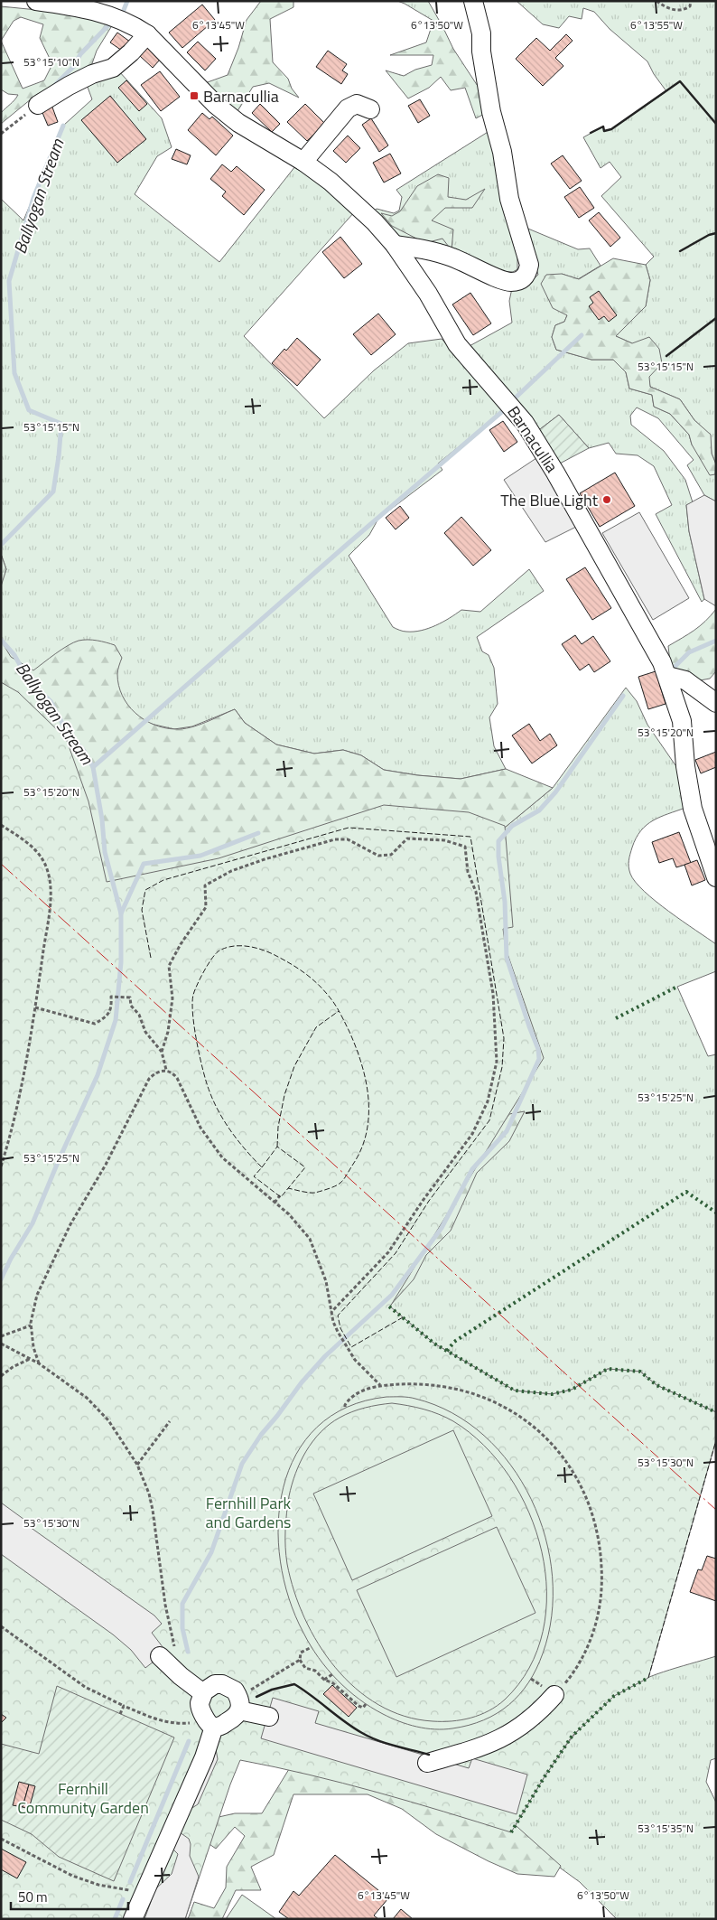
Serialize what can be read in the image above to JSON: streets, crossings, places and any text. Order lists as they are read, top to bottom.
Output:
{
  "streets": {
    "street": ["Barnacullia"]
  },
  "water": ["Ballyogan Stream"],
  "parks": ["Fernhill Park and Gardens", "Fernhill Community Garden"],
  "places": {
    "transit": ["Barnacullia"],
    "other": ["The Blue Light"]
  },
  "scale_bar": "50 m",
  "coordinates": [
    "6°13'45\"W",
    "6°13'50\"W",
    "6°13'55\"W",
    "53°15'10\"N",
    "53°15'15\"N",
    "53°15'20\"N",
    "53°15'25\"N",
    "53°15'30\"N",
    "53°15'35\"N"
  ]
}
